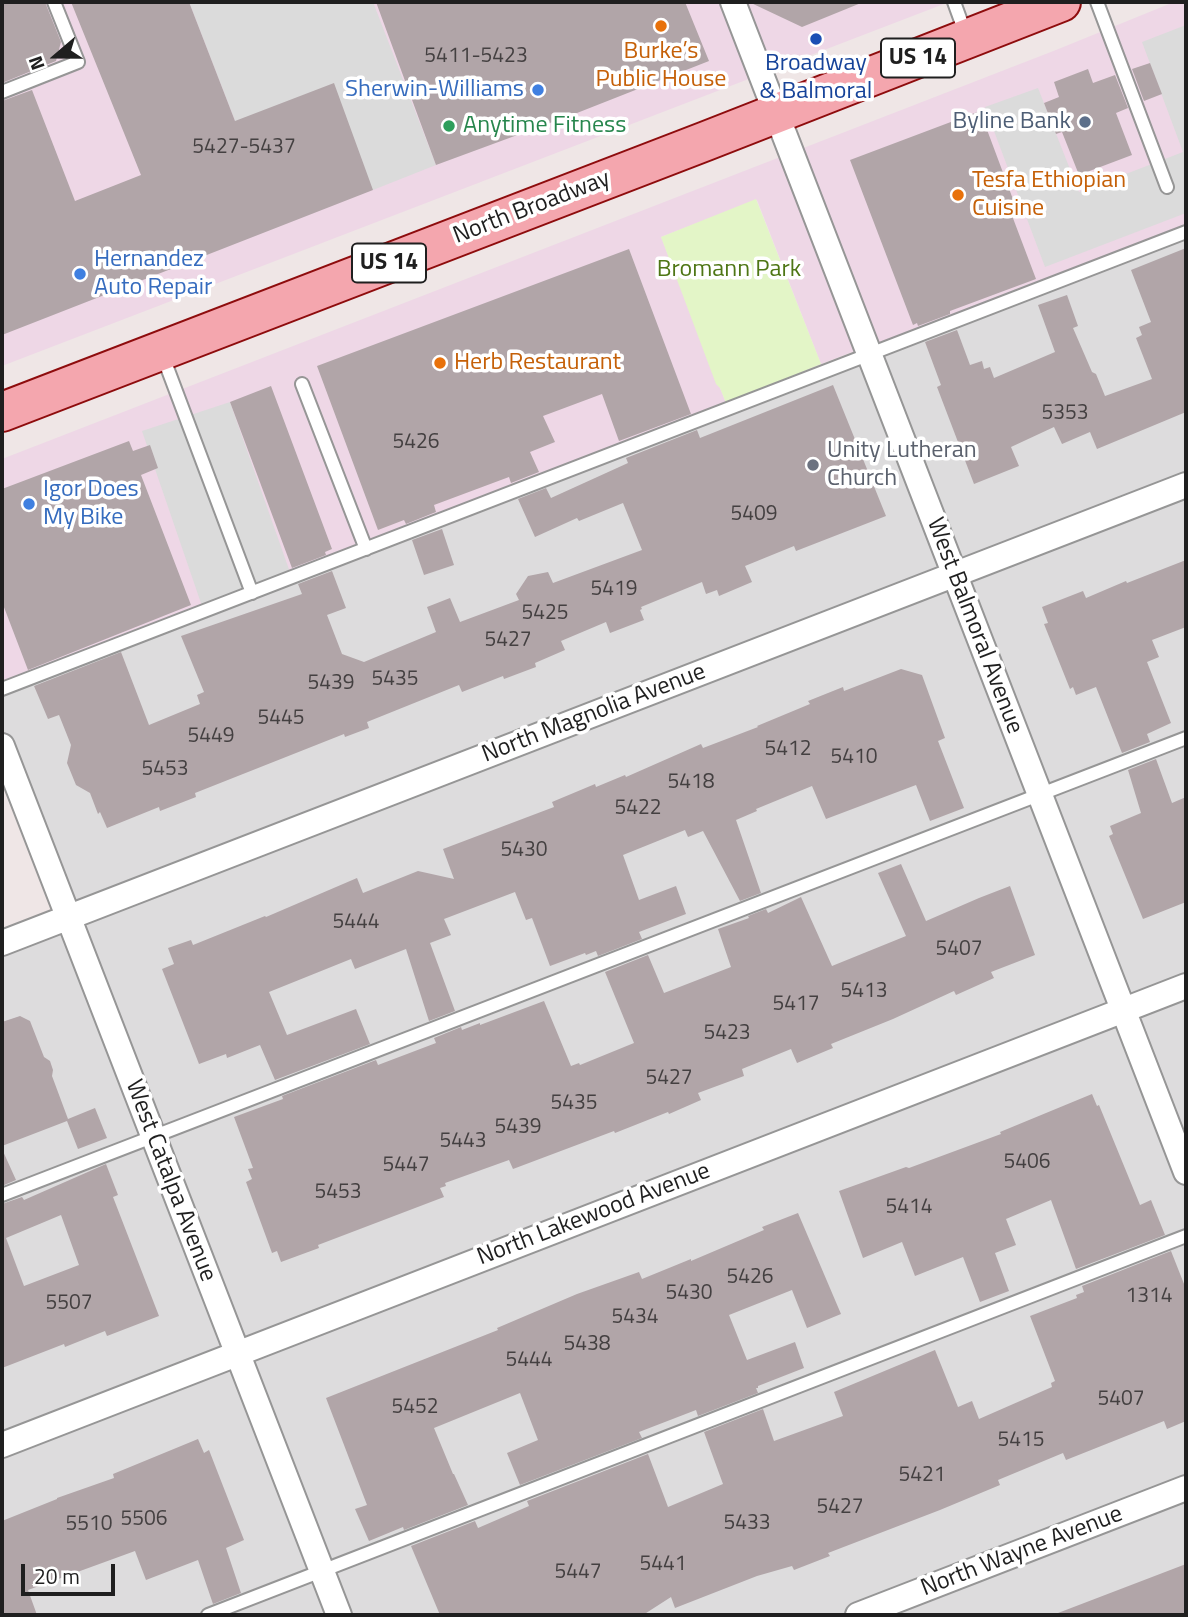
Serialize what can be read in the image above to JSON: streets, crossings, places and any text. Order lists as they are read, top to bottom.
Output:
{
  "streets": {
    "main road": ["US 14", "North Broadway"],
    "street": [
      "West Balmoral Avenue",
      "North Magnolia Avenue",
      "West Catalpa Avenue",
      "North Lakewood Avenue",
      "North Wayne Avenue"
    ]
  },
  "crossings": [
    ["North Broadway", "West Balmoral Avenue"],
    ["West Balmoral Avenue", "North Magnolia Avenue"],
    ["West Balmoral Avenue", "North Lakewood Avenue"],
    ["North Magnolia Avenue", "West Catalpa Avenue"],
    ["West Catalpa Avenue", "North Lakewood Avenue"]
  ],
  "parks": ["Bromann Park"],
  "places": [
    "Burke’s Public House",
    "Broadway & Balmoral",
    "Sherwin-Williams",
    "Byline Bank",
    "Anytime Fitness",
    "Tesfa Ethiopian Cuisine",
    "Hernandez Auto Repair",
    "Herb Restaurant",
    "Unity Lutheran Church",
    "Igor Does My Bike"
  ],
  "house_numbers": [
    "5411-5423",
    "5427-5437",
    "5353",
    "5426",
    "5409",
    "5419",
    "5425",
    "5427",
    "5435",
    "5439",
    "5445",
    "5449",
    "5412",
    "5410",
    "5453",
    "5418",
    "5422",
    "5430",
    "5444",
    "5407",
    "5413",
    "5417",
    "5423",
    "5427",
    "5435",
    "5439",
    "5443",
    "5406",
    "5447",
    "5453",
    "5414",
    "5426",
    "5430",
    "1314",
    "5507",
    "5434",
    "5438",
    "5444",
    "5407",
    "5452",
    "5415",
    "5421",
    "5427",
    "5506",
    "5433",
    "5510",
    "5441",
    "5447"
  ],
  "scale_bar": "20 m",
  "north": "left"
}
